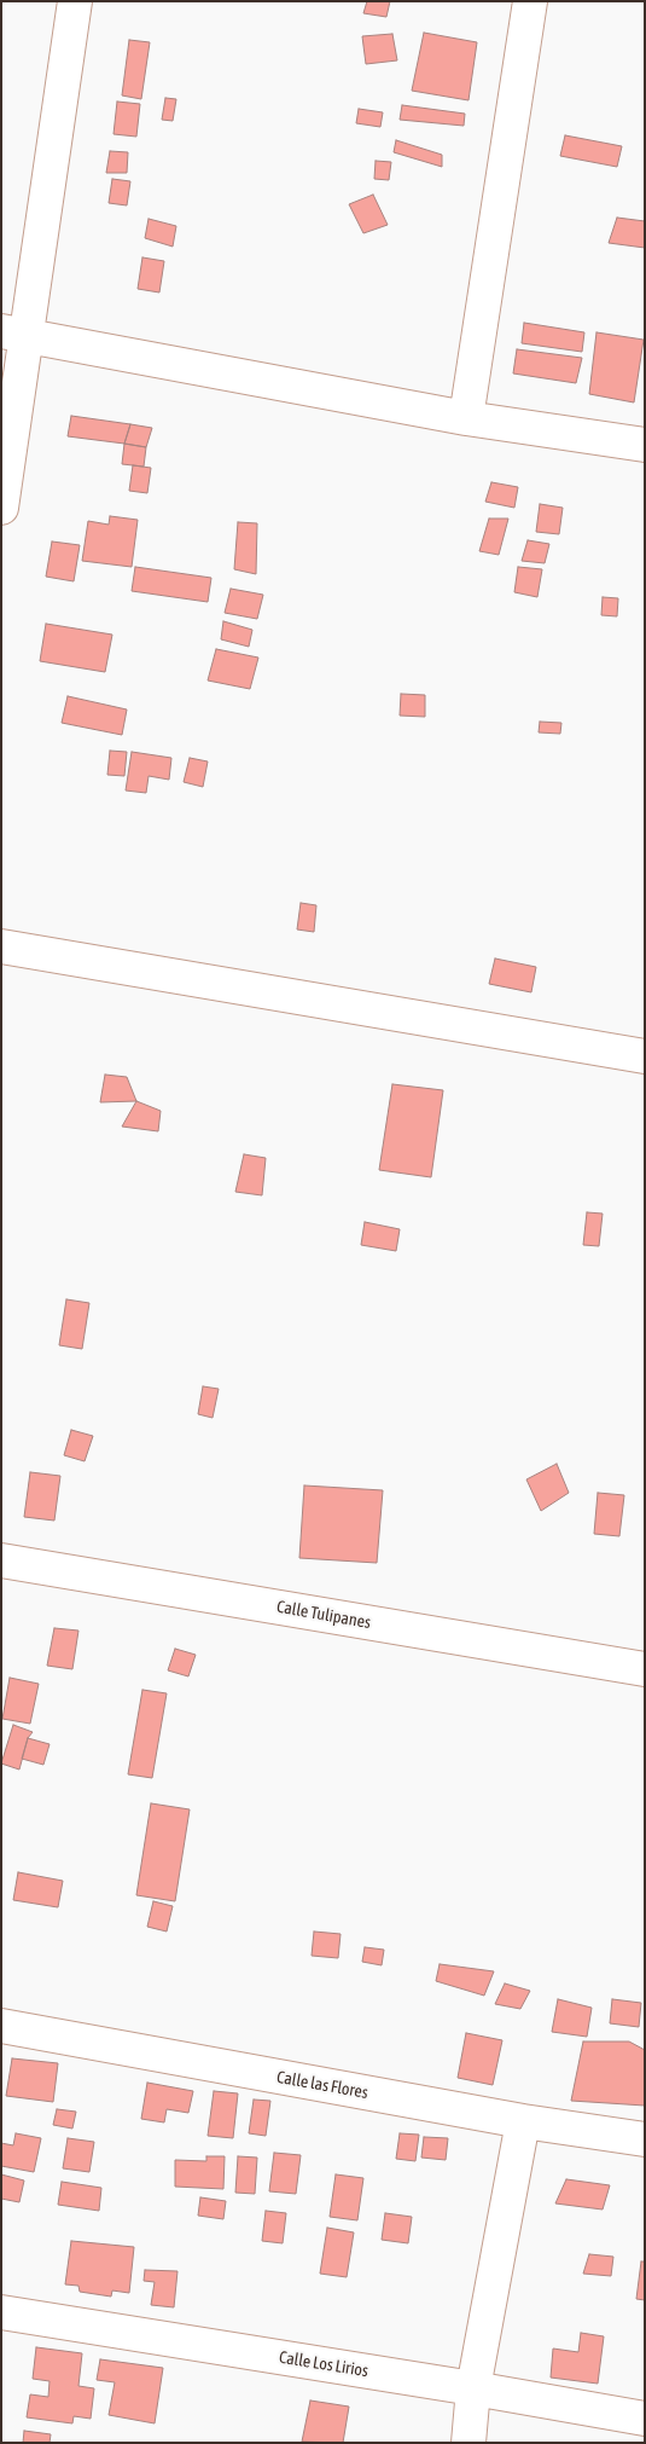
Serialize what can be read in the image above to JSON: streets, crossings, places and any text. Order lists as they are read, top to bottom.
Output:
{
  "streets": {
    "street": ["Calle Tulipanes", "Calle las Flores", "Calle Los Lirios"]
  }
}
